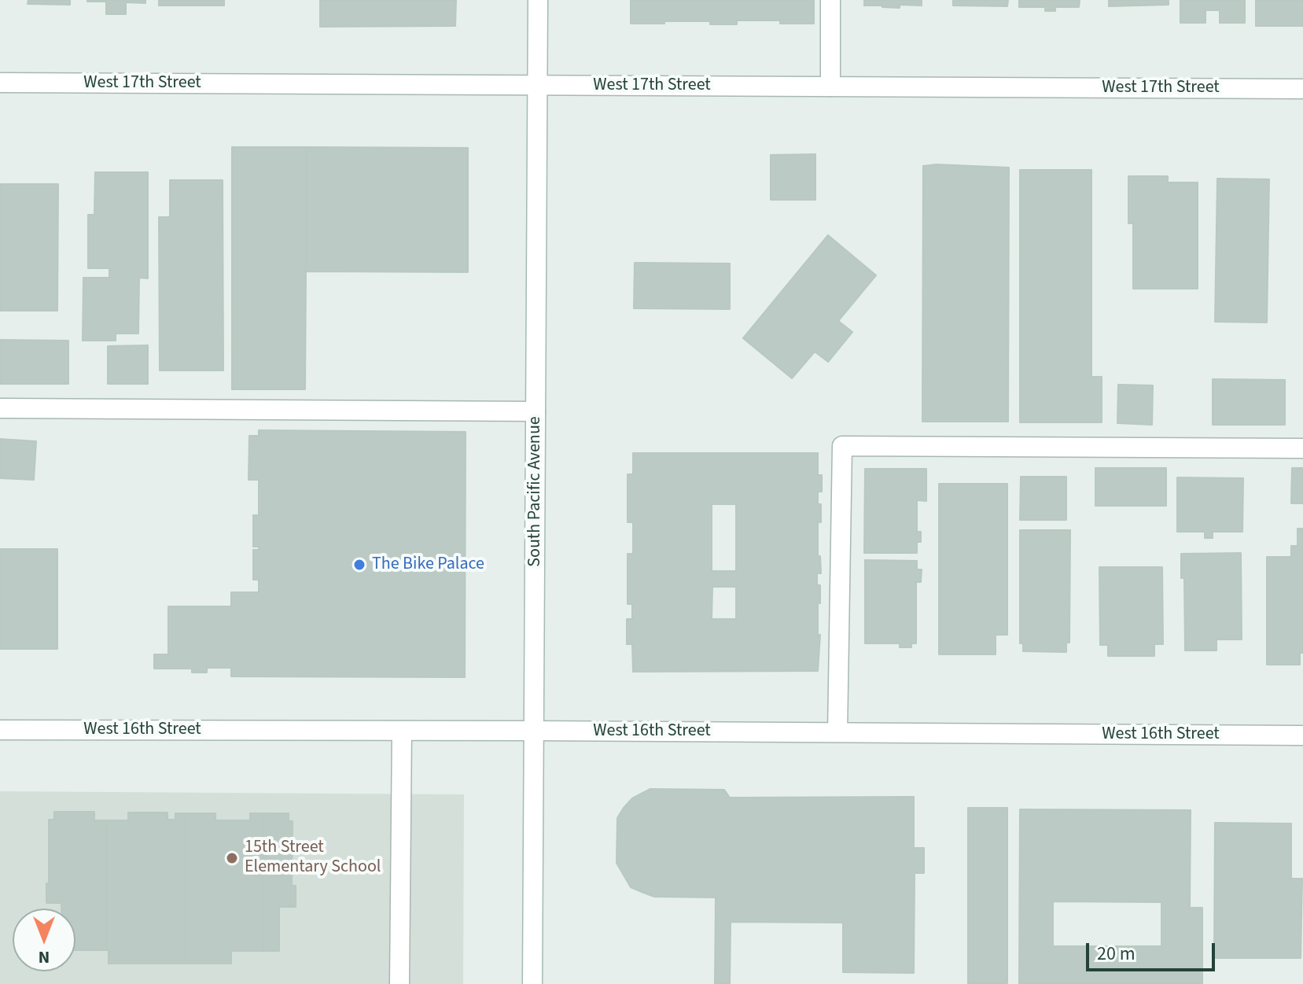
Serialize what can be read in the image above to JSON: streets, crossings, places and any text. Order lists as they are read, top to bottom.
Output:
{
  "streets": {
    "street": ["West 17th Street", "South Pacific Avenue", "West 16th Street"]
  },
  "crossings": [
    ["West 17th Street", "South Pacific Avenue"],
    ["South Pacific Avenue", "West 16th Street"]
  ],
  "places": ["The Bike Palace", "15th Street Elementary School"],
  "scale_bar": "20 m",
  "north": "bottom"
}
